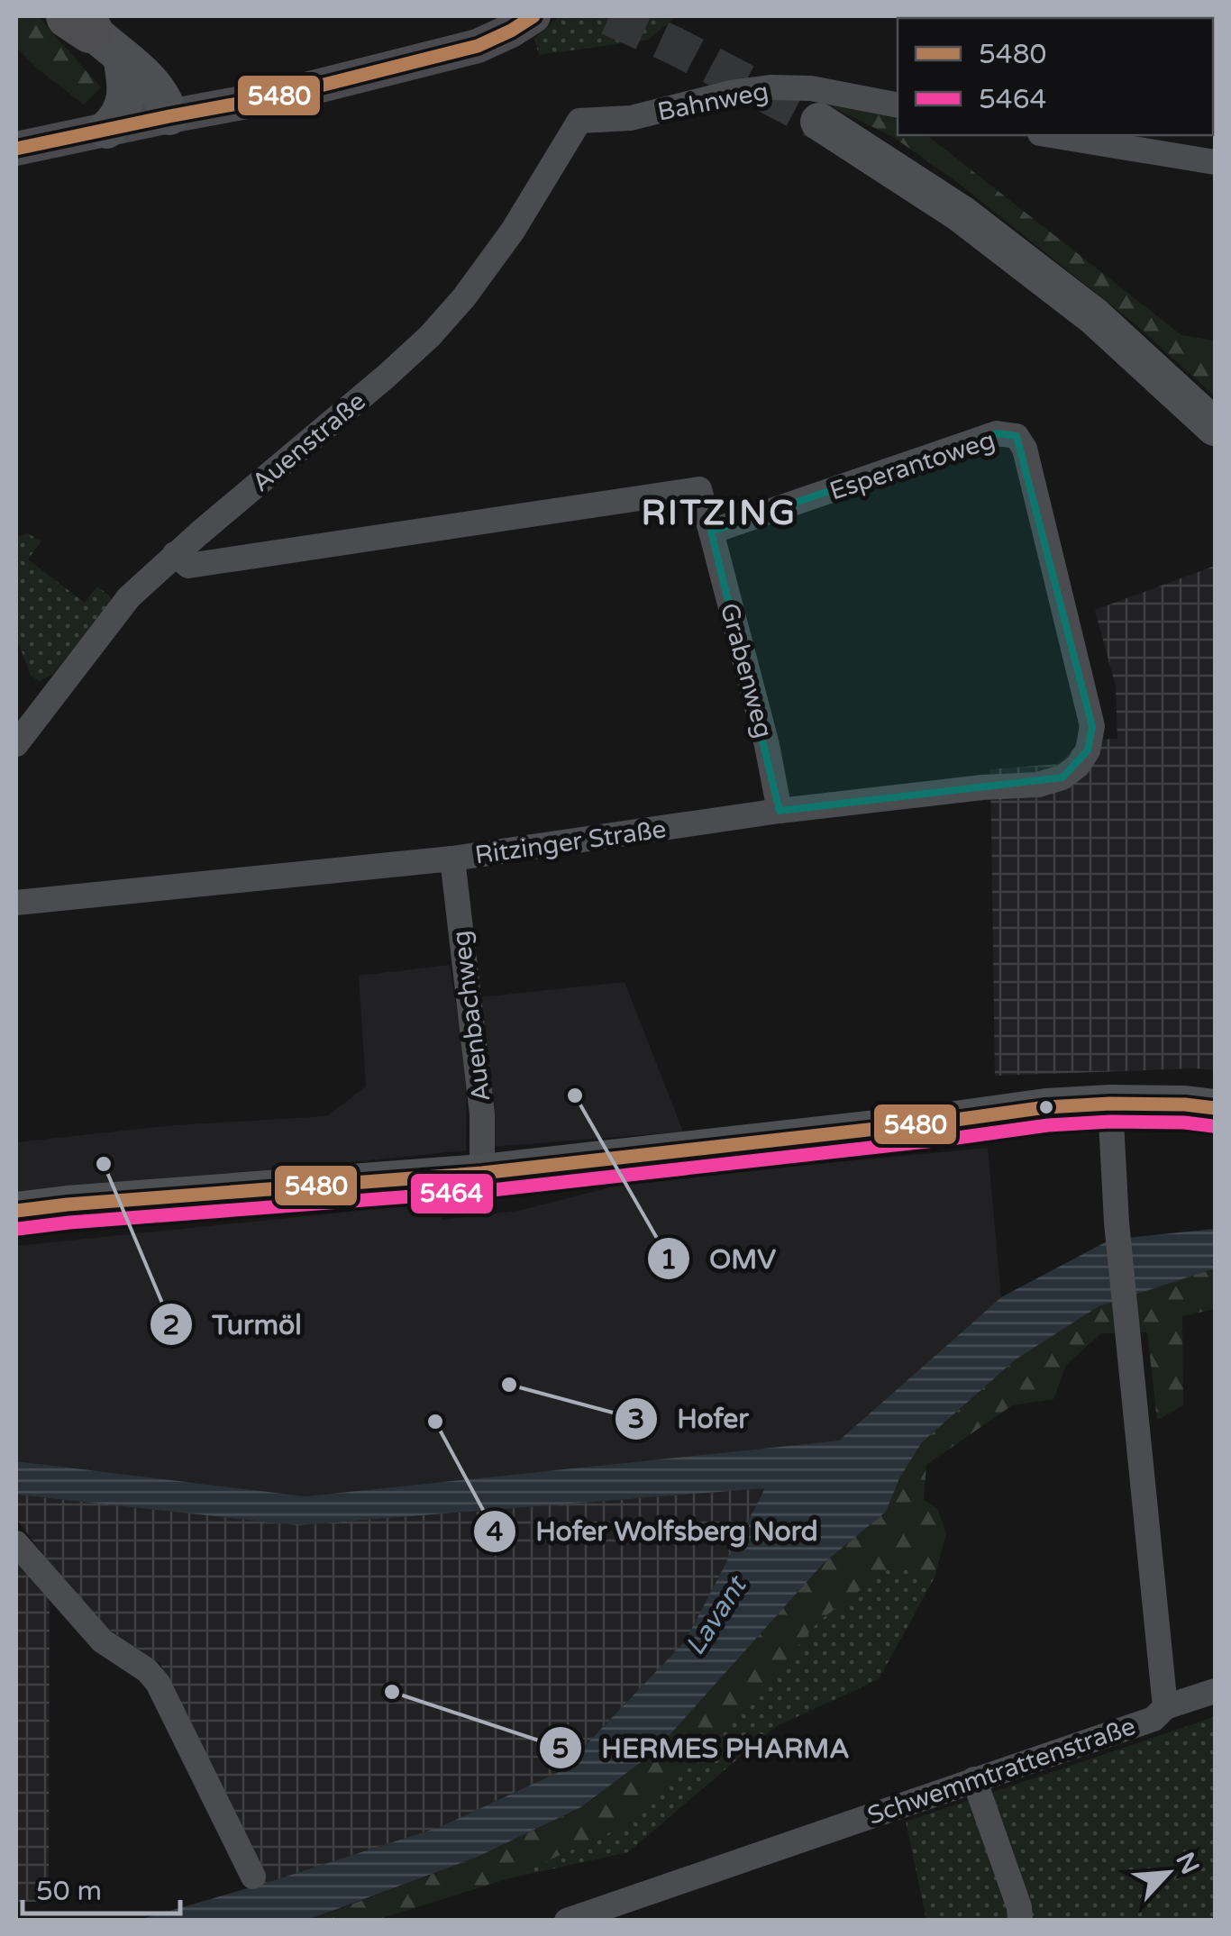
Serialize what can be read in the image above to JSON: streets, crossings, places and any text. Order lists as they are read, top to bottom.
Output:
{
  "streets": {
    "street": [
      "Bahnweg",
      "Auenstraße",
      "Esperantoweg",
      "Grabenweg",
      "Ritzinger Straße",
      "Auenbachweg",
      "Schwemmtrattenstraße"
    ]
  },
  "crossings": [
    ["Bahnweg", "Auenstraße"],
    ["Esperantoweg", "Grabenweg"],
    ["Esperantoweg", "Ritzinger Straße"],
    ["Grabenweg", "Ritzinger Straße"],
    ["Ritzinger Straße", "Auenbachweg"]
  ],
  "districts": ["RITZING"],
  "water": ["Lavant"],
  "places": [
    "OMV",
    "Turmöl",
    "Hofer",
    "Hofer Wolfsberg Nord",
    "HERMES PHARMA"
  ],
  "lines": ["transit line 5480", "transit line 5464"],
  "legend": ["5480", "5464"],
  "scale_bar": "50 m",
  "north": "top right"
}
